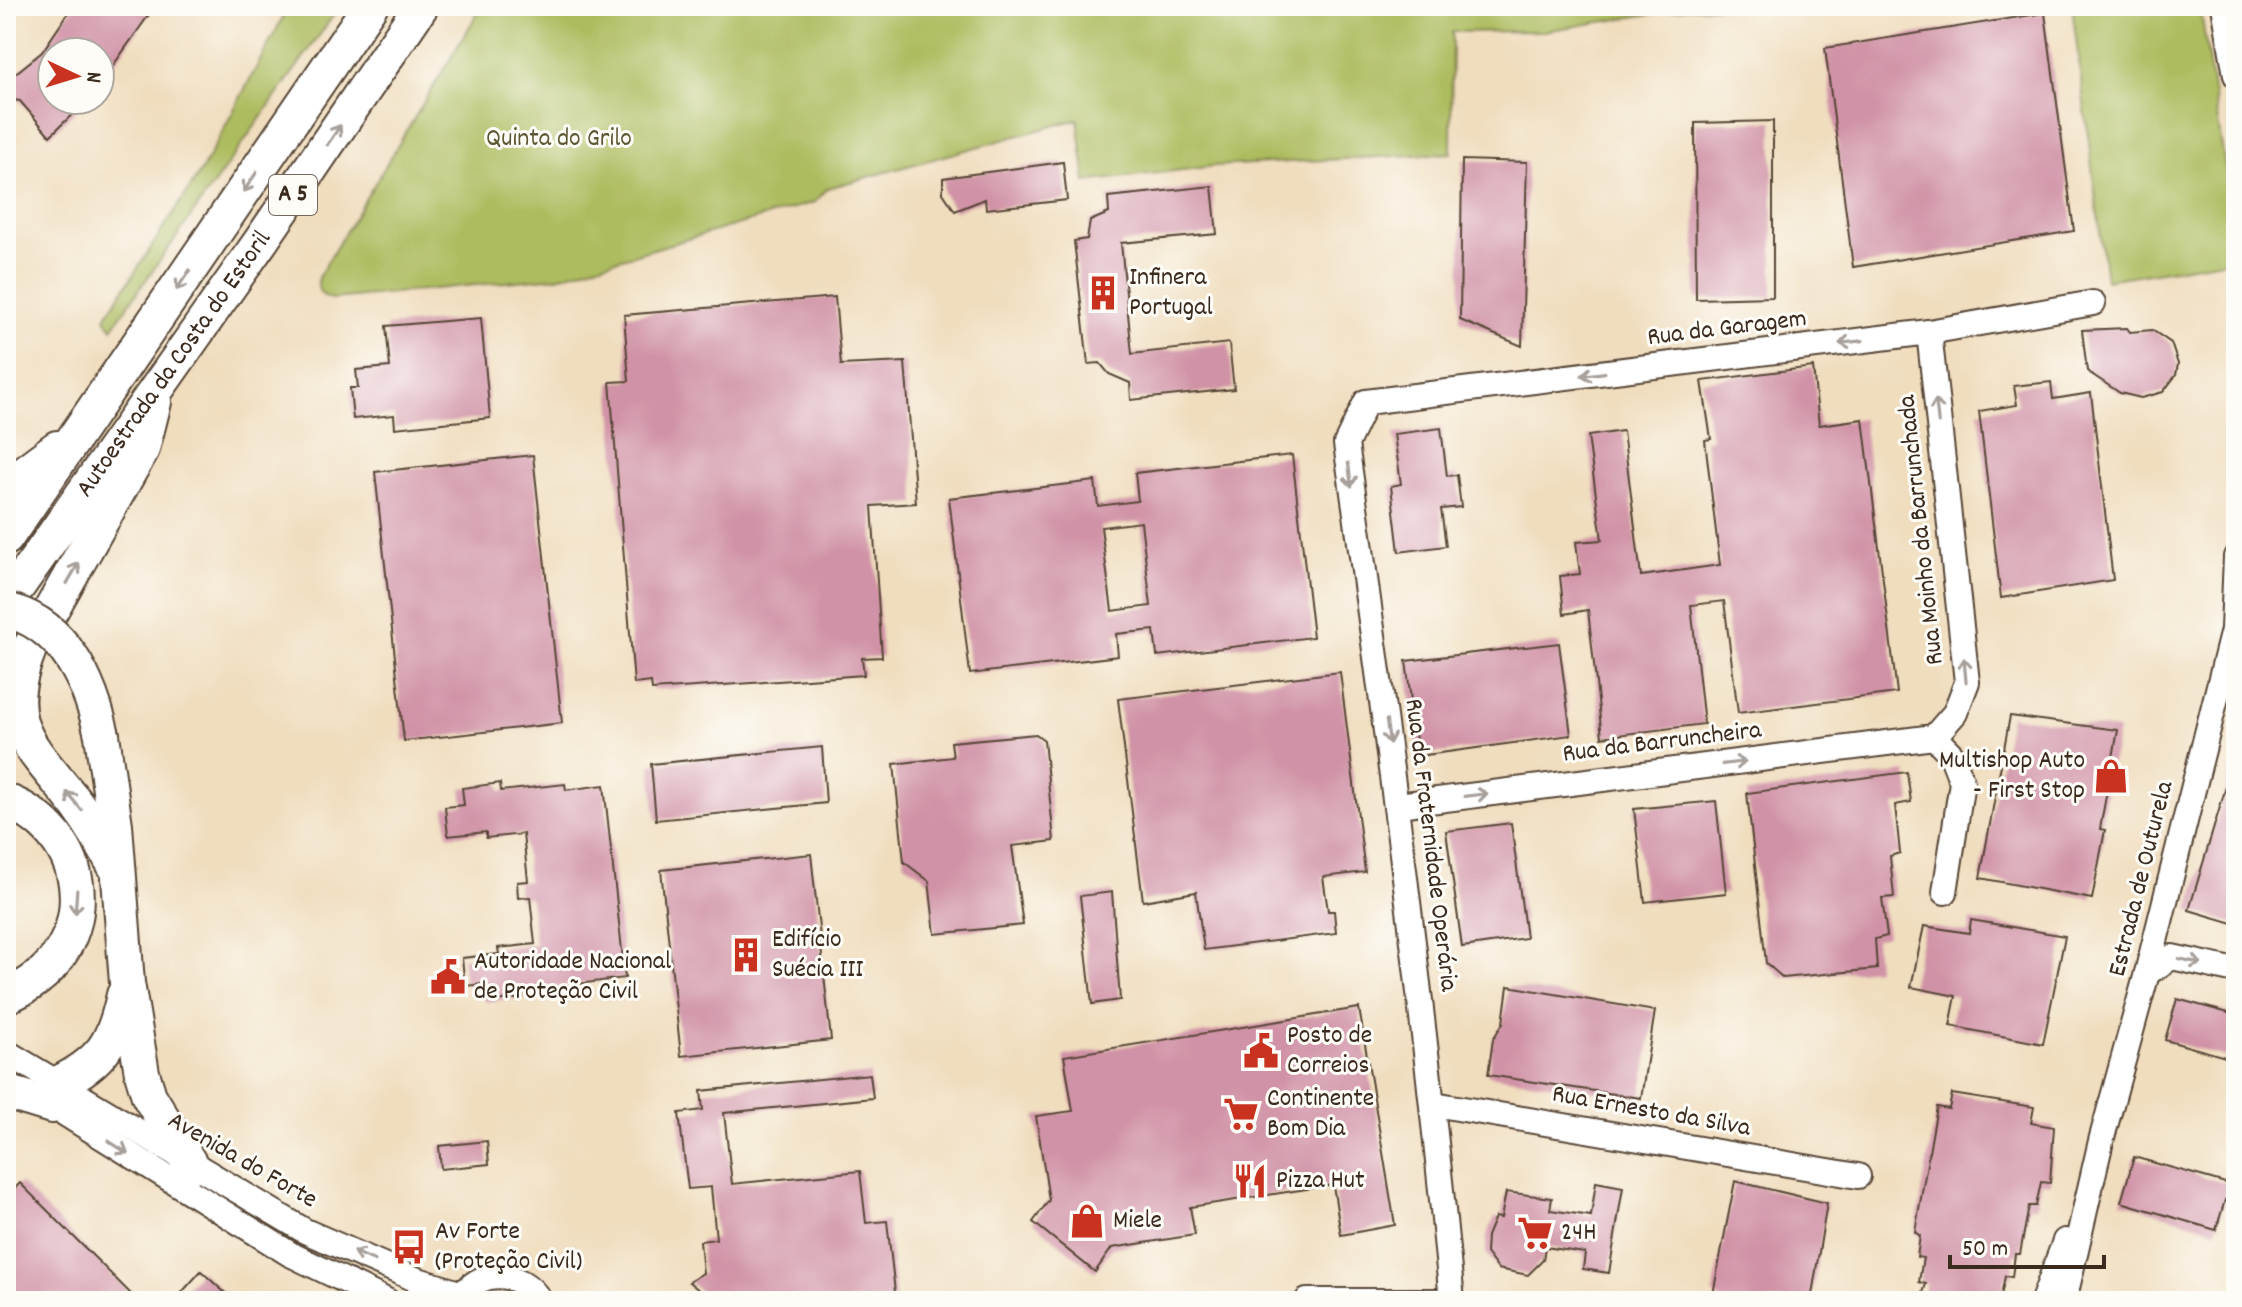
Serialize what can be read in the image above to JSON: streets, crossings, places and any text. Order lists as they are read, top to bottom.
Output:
{
  "streets": {
    "highway": ["A 5", "Autoestrada da Costa do Estoril"],
    "street": [
      "Rua da Garagem",
      "Rua Moinho da Barrunchada",
      "Rua da Barruncheira",
      "Rua da Fraternidade Operária",
      "Estrada de Outurela",
      "Rua Ernesto da Silva",
      "Avenida do Forte"
    ]
  },
  "crossings": [
    ["Rua da Garagem", "Rua Moinho da Barrunchada"],
    ["Rua da Garagem", "Rua da Fraternidade Operária"],
    ["Rua Moinho da Barrunchada", "Rua da Barruncheira"],
    ["Rua da Barruncheira", "Rua da Fraternidade Operária"],
    ["Rua da Fraternidade Operária", "Rua Ernesto da Silva"]
  ],
  "one_way": [
    "Rua da Garagem",
    "Rua Moinho da Barrunchada",
    "Rua da Barruncheira",
    "Rua da Fraternidade Operária"
  ],
  "parks": ["Quinta do Grilo"],
  "places": {
    "building": ["Infinera Portugal", "Edifício Suécia III"],
    "shop": ["Multishop Auto - First Stop", "Miele"],
    "public building": ["Autoridade Nacional de Proteção Civil", "Posto de Correios"],
    "supermarket": ["Continente Bom Dia", "24H"],
    "restaurant": ["Pizza Hut"],
    "bus stop": ["Av Forte (Proteção Civil)"]
  },
  "scale_bar": "50 m",
  "north": "right"
}
